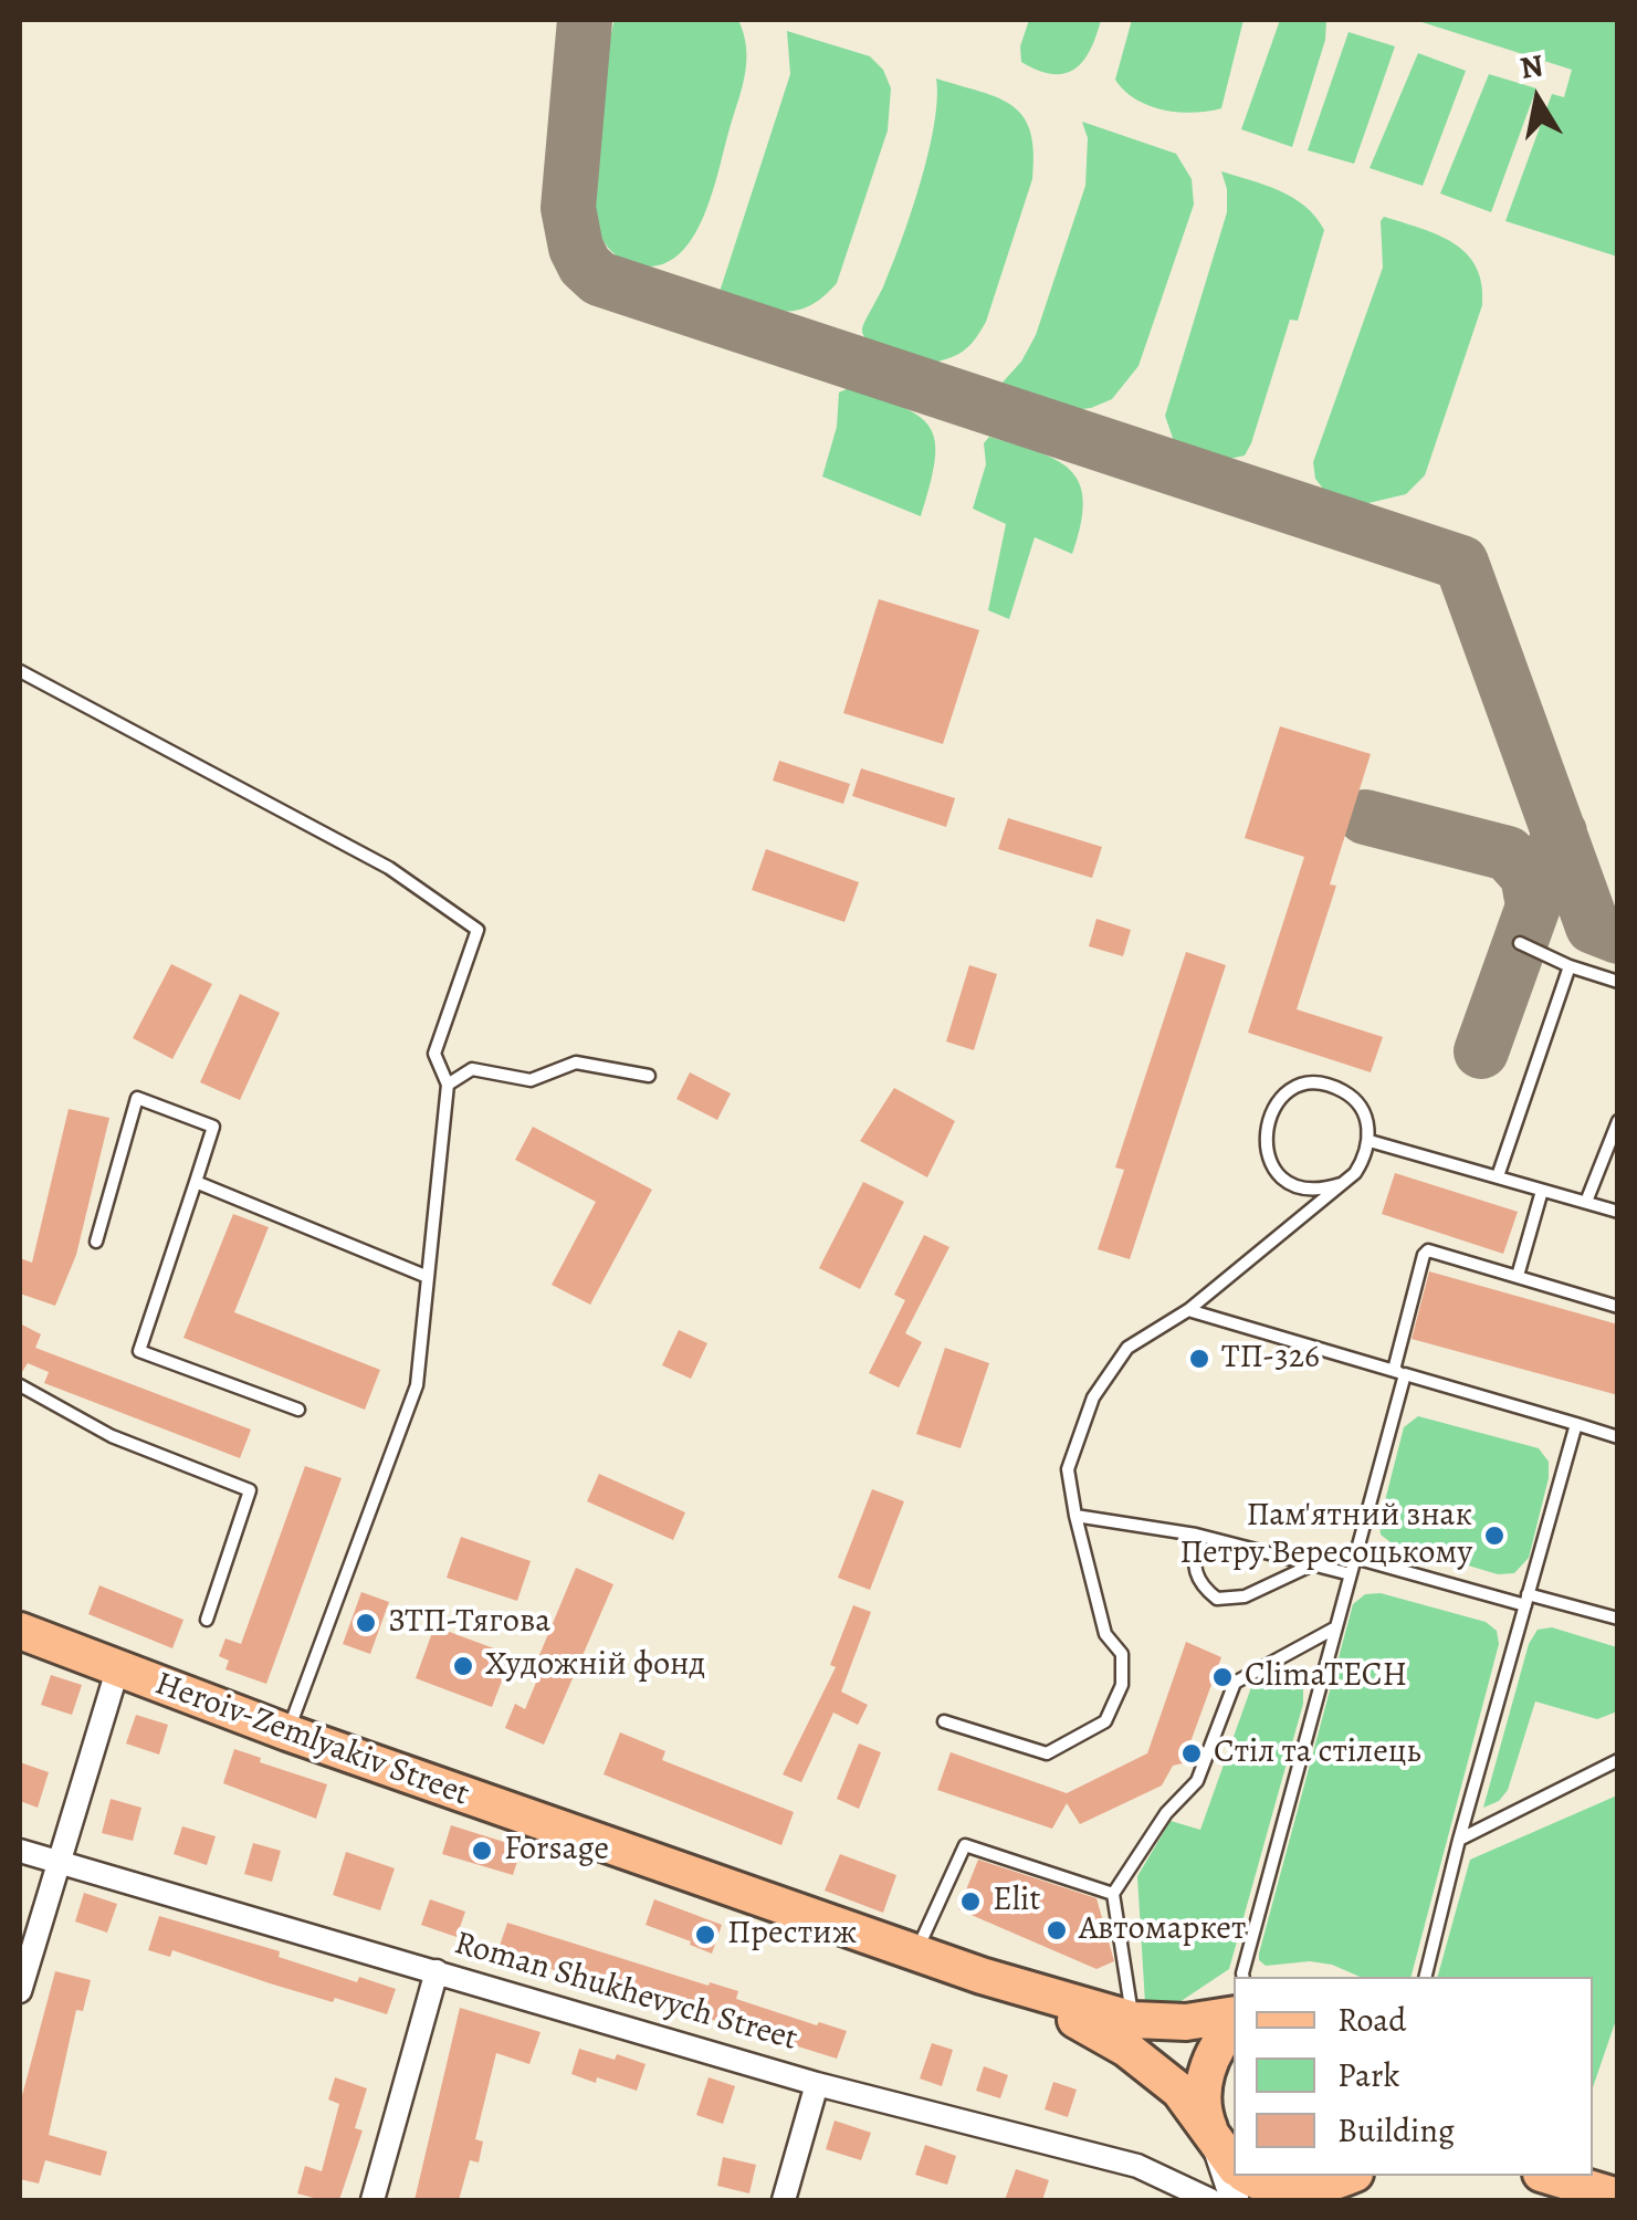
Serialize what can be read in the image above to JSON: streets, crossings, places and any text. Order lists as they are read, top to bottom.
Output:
{
  "streets": {
    "main road": ["Heroiv-Zemlyakiv Street"],
    "street": ["Roman Shukhevych Street"]
  },
  "places": [
    "ТП-326",
    "Пам'ятний знак Петру Вересоцькому",
    "ЗТП-Тягова",
    "Художній фонд",
    "ClimaTECH",
    "Стіл та стілець",
    "Forsage",
    "Elit",
    "Автомаркет",
    "Престиж"
  ],
  "legend": ["Road", "Park", "Building"],
  "north": "top"
}
